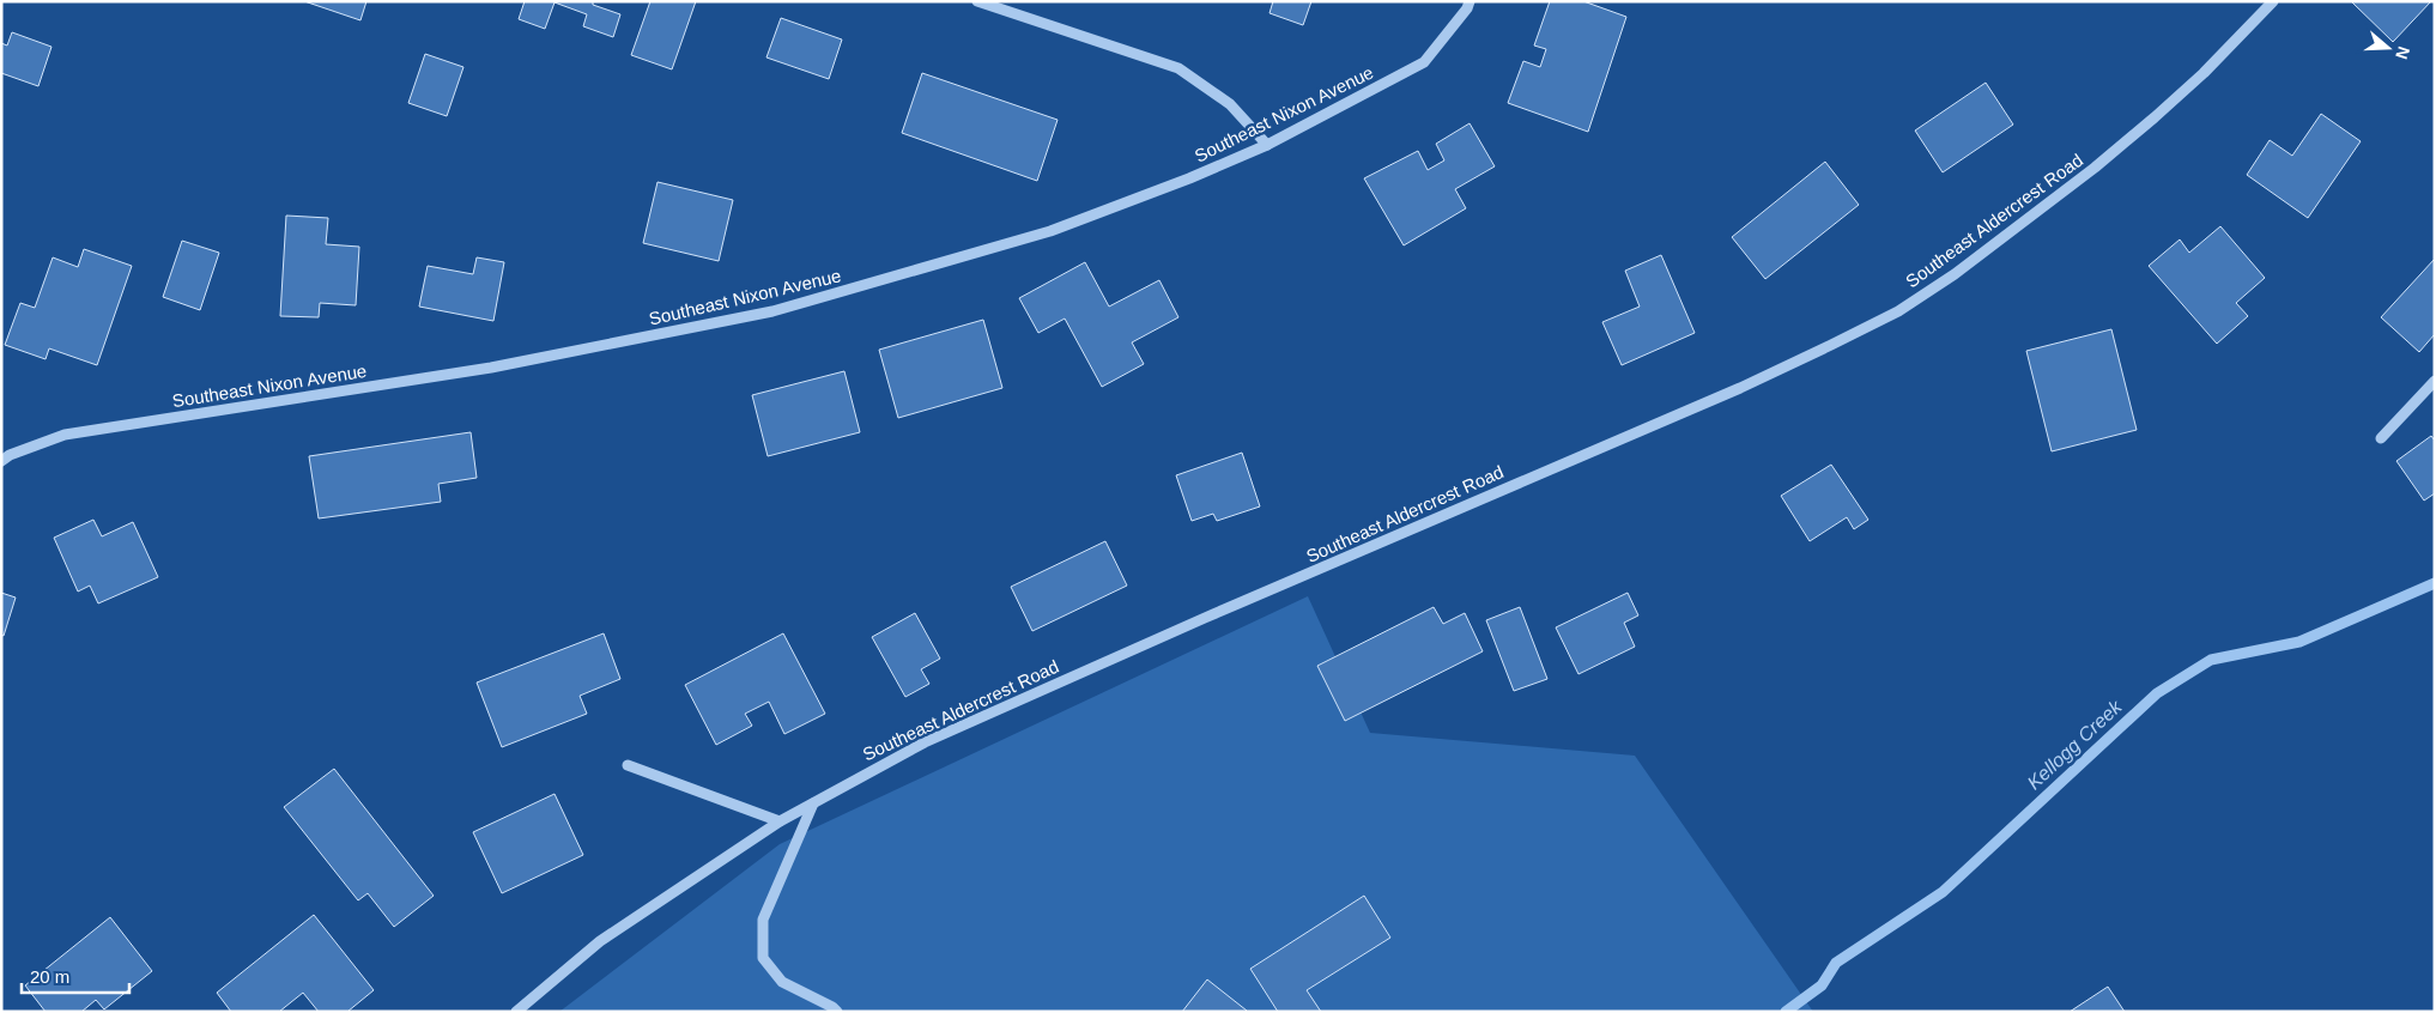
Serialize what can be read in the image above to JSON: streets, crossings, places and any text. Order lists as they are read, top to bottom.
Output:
{
  "streets": {
    "street": ["Southeast Nixon Avenue", "Southeast Aldercrest Road"]
  },
  "water": ["Kellogg Creek"],
  "scale_bar": "20 m",
  "north": "right"
}
